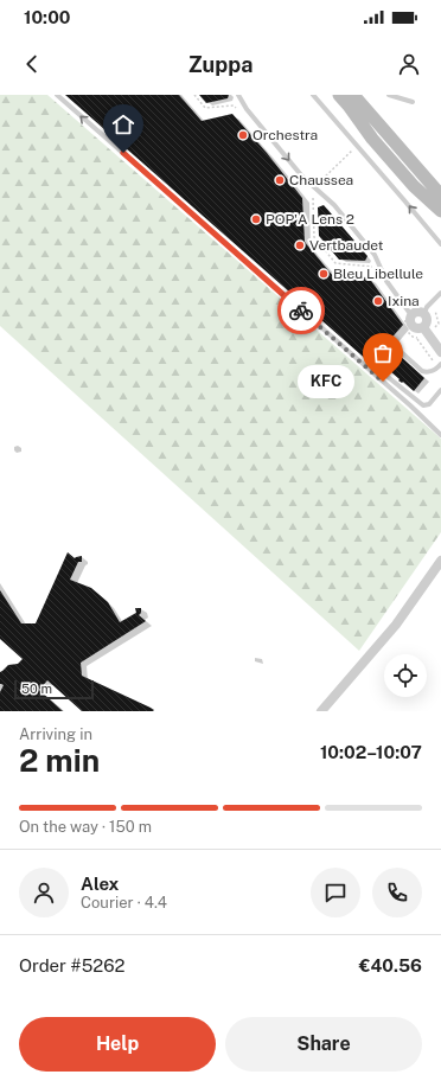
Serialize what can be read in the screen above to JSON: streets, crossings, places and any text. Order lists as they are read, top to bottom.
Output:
{
  "places": [
    "Orchestra",
    "Chaussea",
    "POP'A Lens 2",
    "Vertbaudet",
    "Bleu Libellule",
    "Ixina",
    "KFC"
  ],
  "scale_bar": "50 m",
  "page": {
    "status": "10:00",
    "header": "Zuppa",
    "bubble": "KFC",
    "scale": "50 m",
    "heading": ["2 min", "Arriving in", "10:02–10:07"],
    "panel": [
      "Alex",
      "Courier · 4.4",
      "Order #5262",
      "€40.56"
    ],
    "bar": "On the way · 150 m",
    "buttons": ["Help", "Share"]
  }
}
